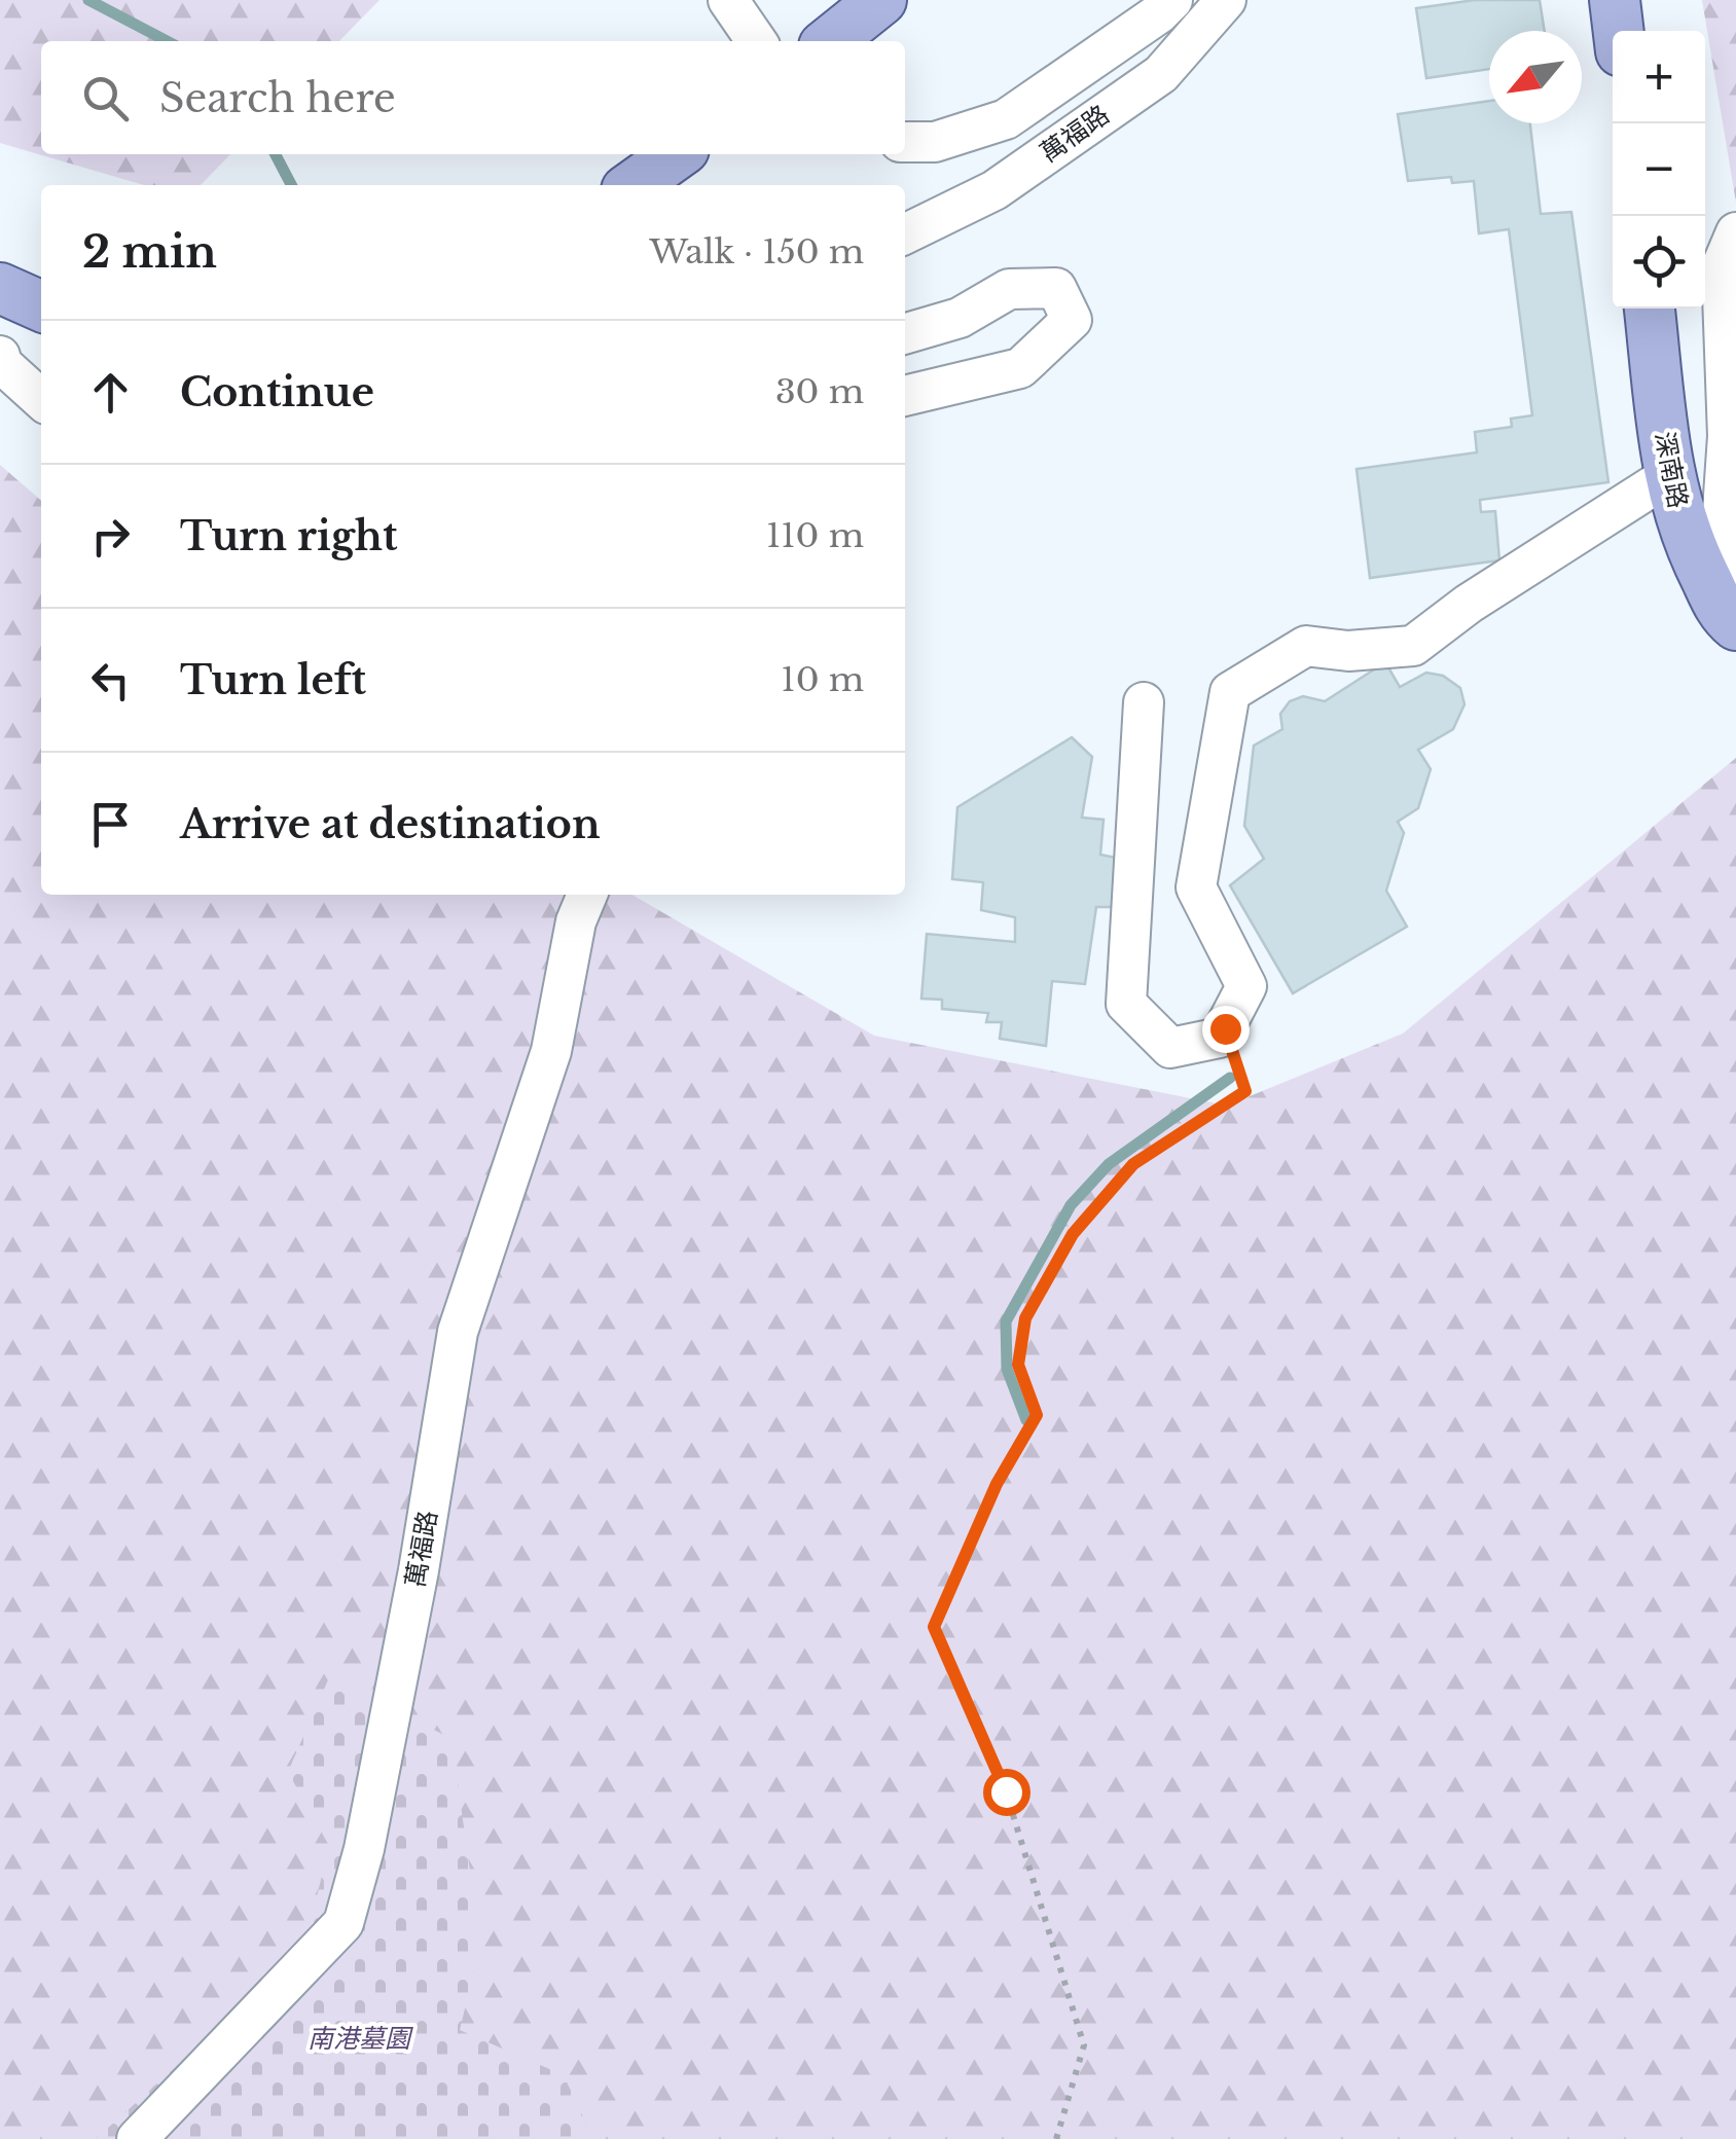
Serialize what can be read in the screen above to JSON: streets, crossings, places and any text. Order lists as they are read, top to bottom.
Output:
{
  "streets": {
    "main road": ["深南路"],
    "street": ["萬福路"]
  },
  "parks": ["南港墓園"],
  "north": "bottom left",
  "page": {
    "map_buttons": ["+", "−"],
    "search": "Search here",
    "heading": ["2 min", "Walk · 150 m"],
    "list": [
      ["Continue", "30 m"],
      ["Turn right", "110 m"],
      ["Turn left", "10 m"],
      "Arrive at destination"
    ]
  }
}
